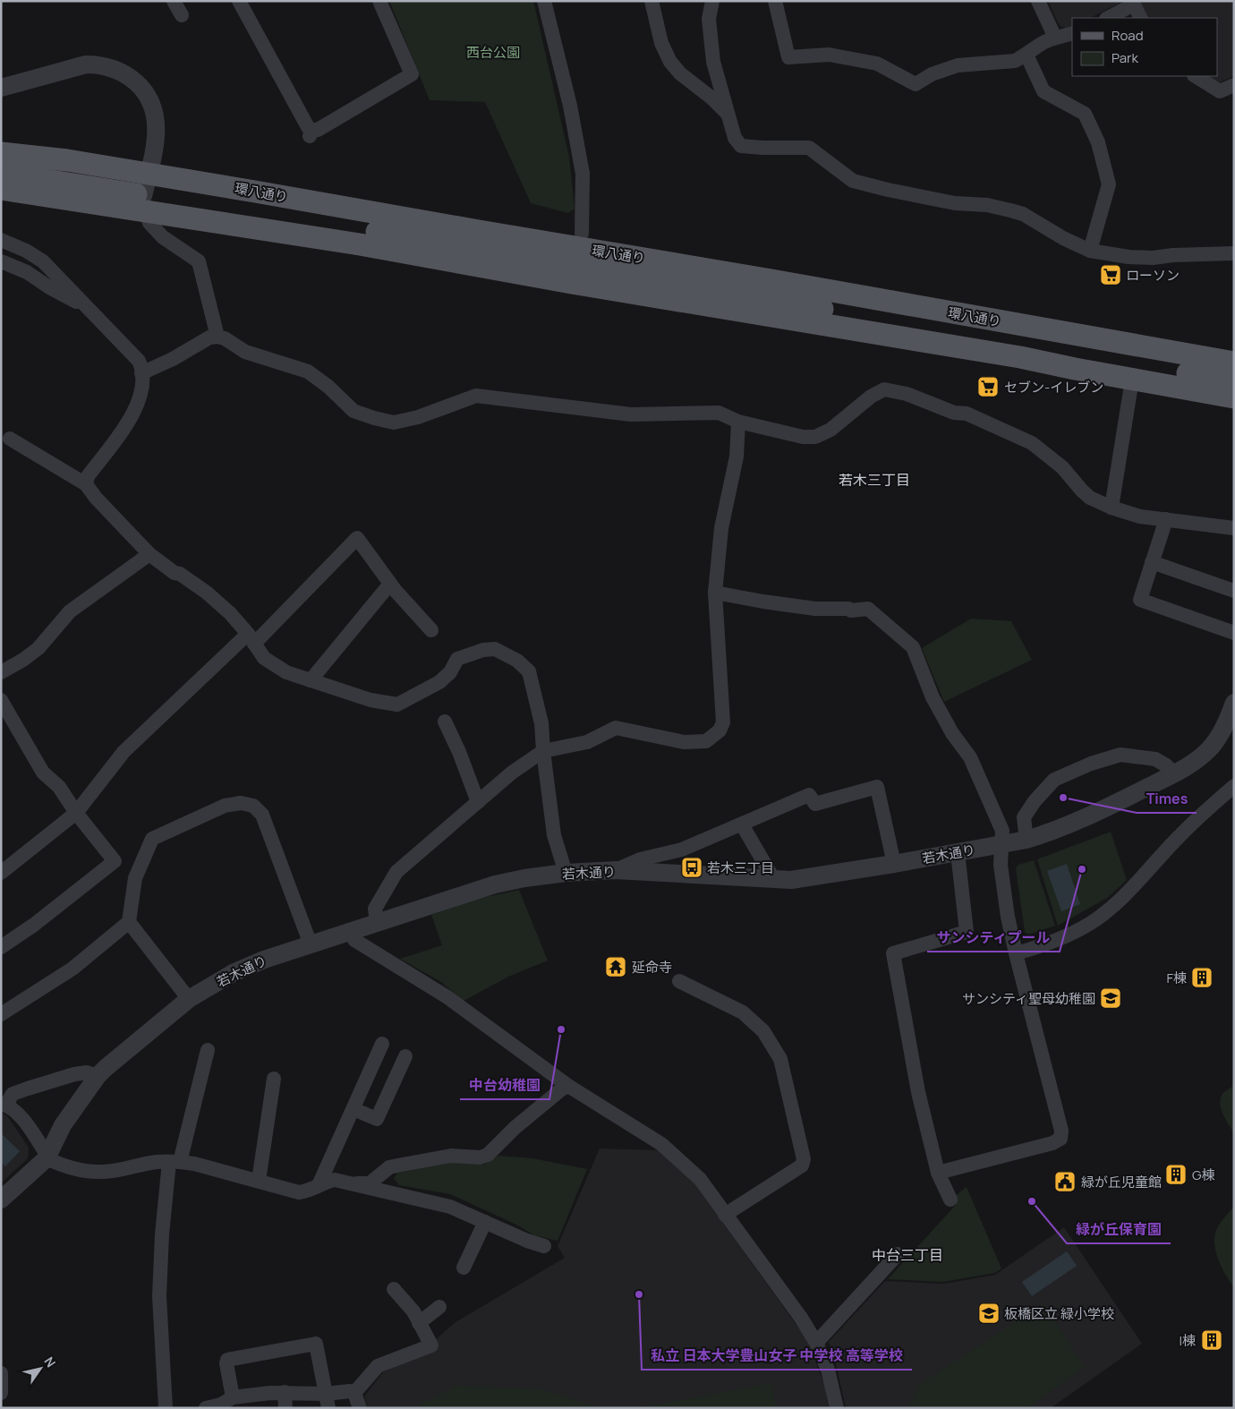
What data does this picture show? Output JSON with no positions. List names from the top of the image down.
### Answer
{
  "streets": {
    "main road": ["環八通り"],
    "street": ["若木通り"]
  },
  "districts": ["若木三丁目", "中台三丁目"],
  "parks": ["西台公園"],
  "places": {
    "supermarket": ["ローソン", "セブン-イレブン"],
    "other": [
      "Times",
      "サンシティプール",
      "中台幼稚園",
      "緑が丘保育園",
      "私立 日本大学豊山女子 中学校 高等学校"
    ],
    "bus stop": ["若木三丁目"],
    "temple": ["延命寺"],
    "building": ["F棟", "G棟", "I棟"],
    "school or university": ["サンシティ聖母幼稚園", "板橋区立 緑小学校"],
    "public building": ["緑が丘児童館"]
  },
  "legend": ["Road", "Park"],
  "north": "top right"
}
